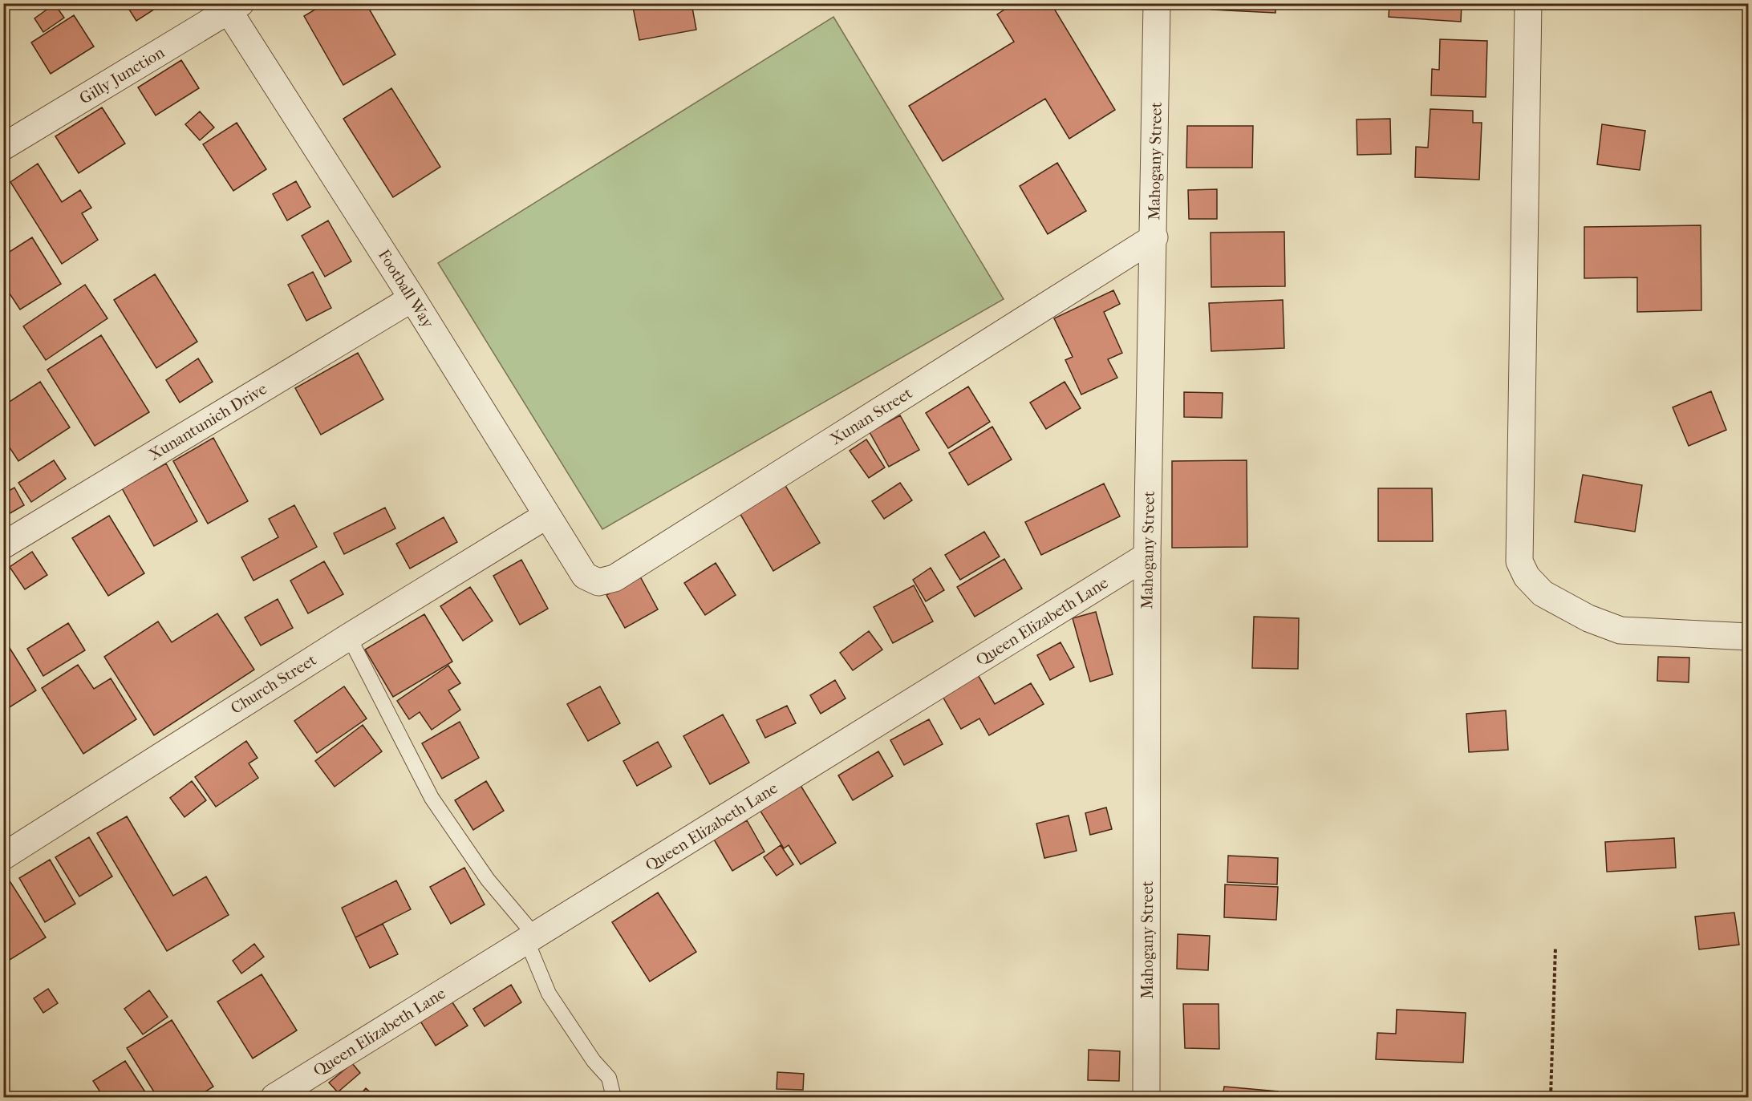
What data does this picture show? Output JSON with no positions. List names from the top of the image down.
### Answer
{
  "streets": {
    "street": [
      "Gilly Junction",
      "Mahogany Street",
      "Football Way",
      "Xunan Street",
      "Xunantunich Drive",
      "Queen Elizabeth Lane",
      "Church Street"
    ]
  },
  "crossings": [
    ["Gilly Junction", "Football Way"],
    ["Mahogany Street", "Xunan Street"],
    ["Mahogany Street", "Queen Elizabeth Lane"],
    ["Football Way", "Xunan Street"],
    ["Football Way", "Xunantunich Drive"],
    ["Football Way", "Church Street"]
  ]
}
